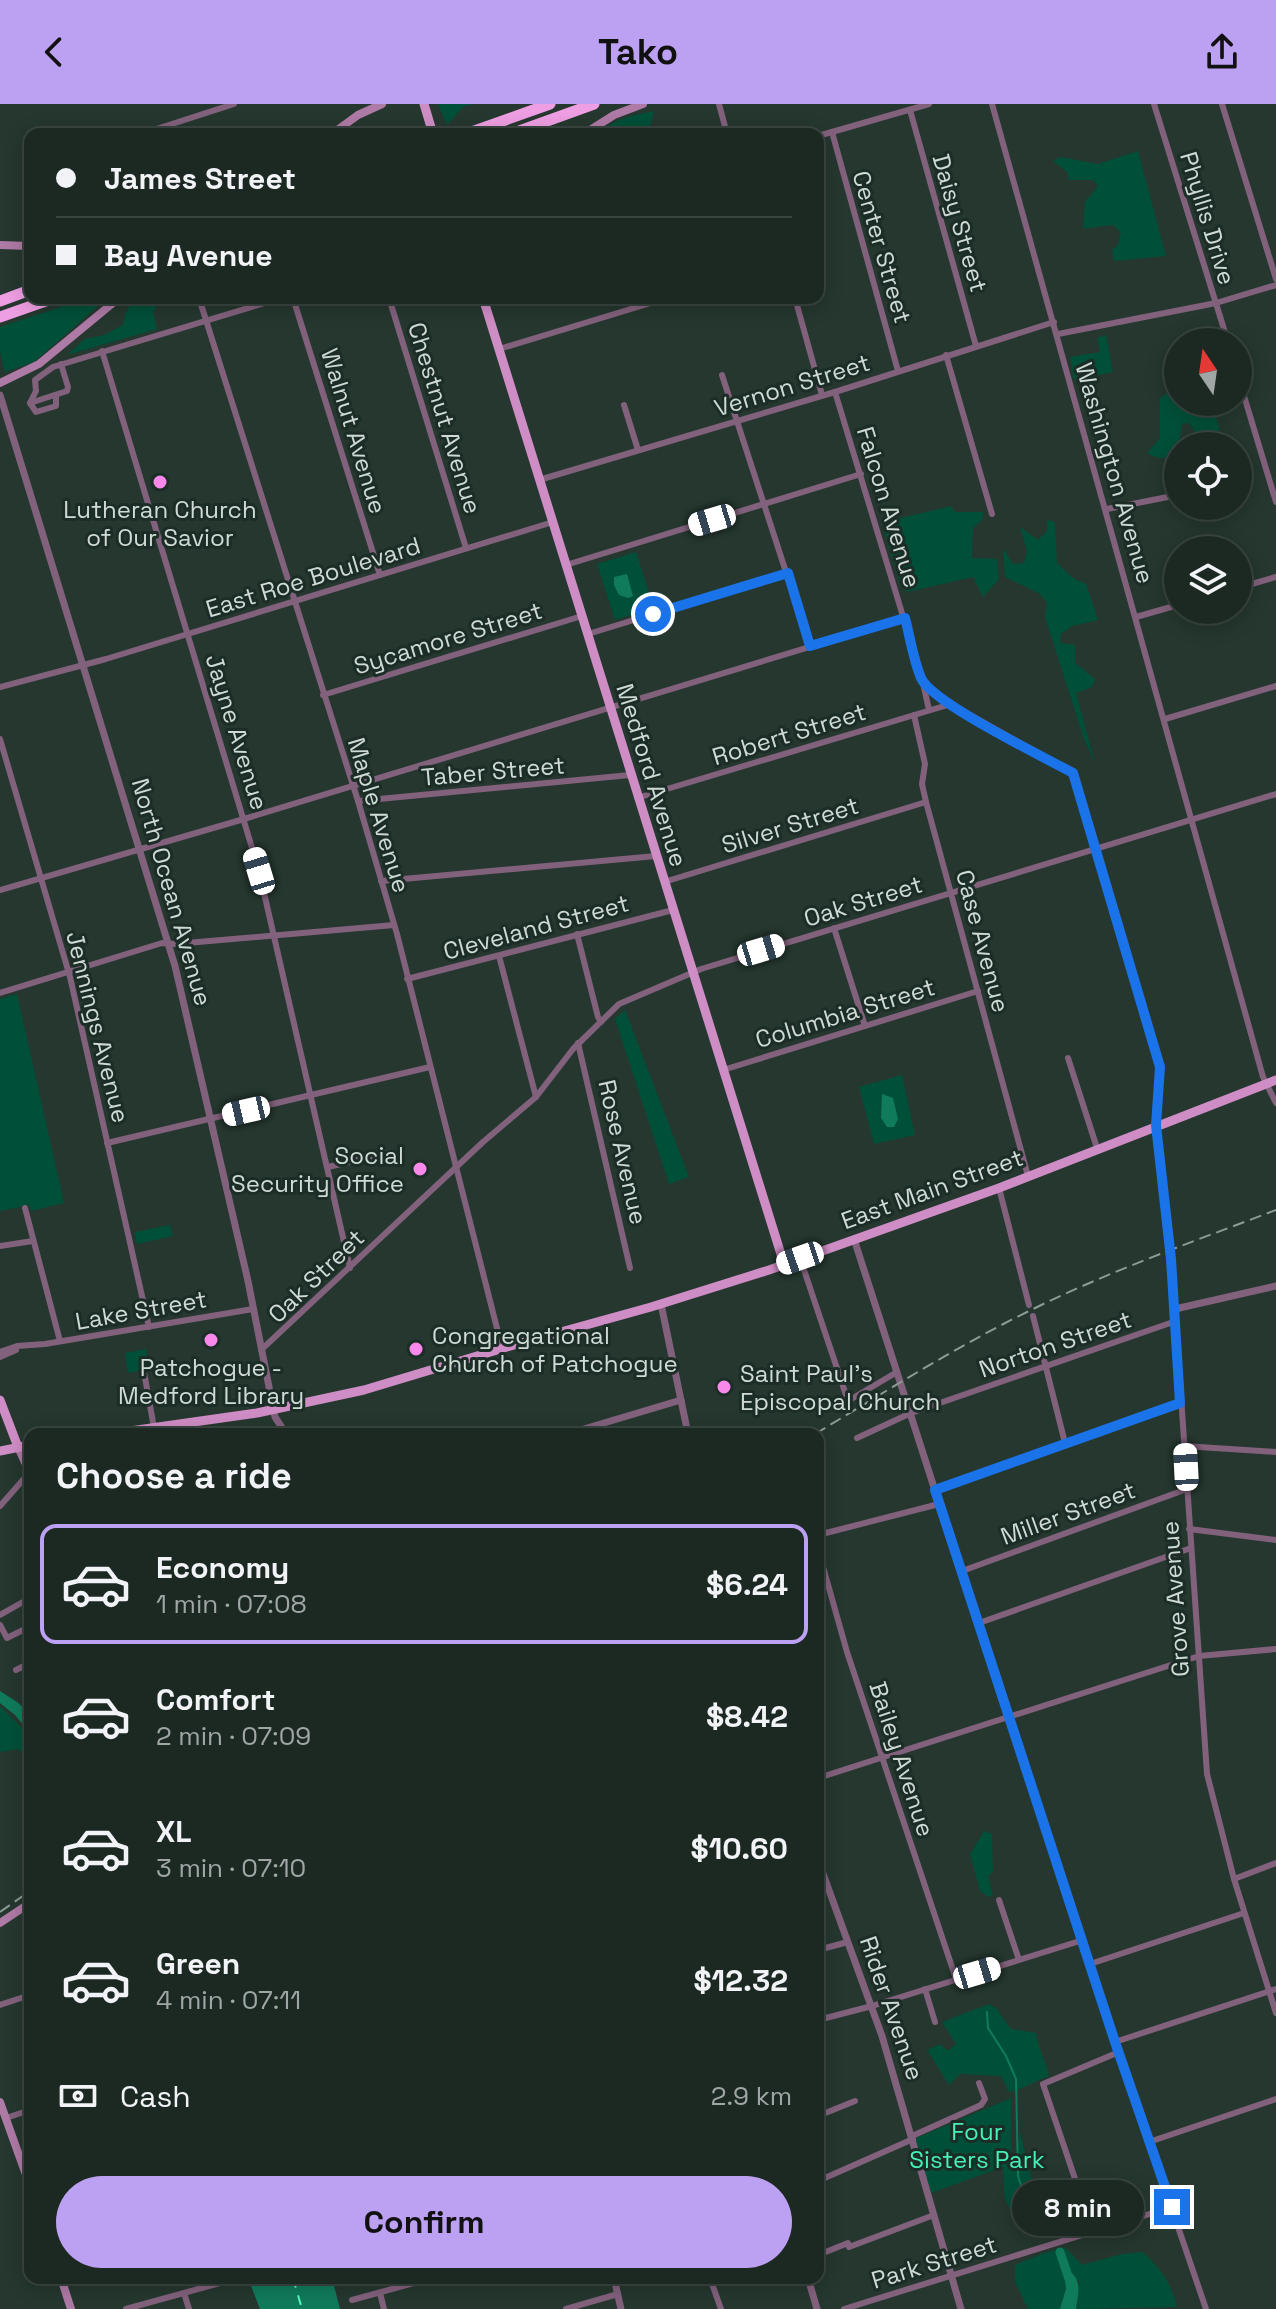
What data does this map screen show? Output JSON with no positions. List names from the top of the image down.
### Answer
{
  "streets": {
    "main road": ["Medford Avenue", "East Main Street"],
    "street": [
      "Phyllis Drive",
      "Daisy Street",
      "Center Street",
      "Vernon Street",
      "Chestnut Avenue",
      "Walnut Avenue",
      "Washington Avenue",
      "Falcon Avenue",
      "East Roe Boulevard",
      "Sycamore Street",
      "Jayne Avenue",
      "Robert Street",
      "Taber Street",
      "Maple Avenue",
      "Silver Street",
      "North Ocean Avenue",
      "Oak Street",
      "Cleveland Street",
      "Case Avenue",
      "Columbia Street",
      "Jennings Avenue",
      "Rose Avenue",
      "Lake Street",
      "Norton Street",
      "Miller Street",
      "Grove Avenue",
      "Bailey Avenue",
      "Rider Avenue",
      "Park Street"
    ]
  },
  "crossings": [
    ["Daisy Street", "Vernon Street"],
    ["Center Street", "Vernon Street"],
    ["Vernon Street", "Washington Avenue"],
    ["Vernon Street", "Falcon Avenue"],
    ["Vernon Street", "Medford Avenue"],
    ["Chestnut Avenue", "East Roe Boulevard"],
    ["Walnut Avenue", "East Roe Boulevard"],
    ["Washington Avenue", "Oak Street"],
    ["Washington Avenue", "East Main Street"],
    ["Falcon Avenue", "Robert Street"],
    ["East Roe Boulevard", "Jayne Avenue"],
    ["East Roe Boulevard", "Medford Avenue"],
    ["East Roe Boulevard", "Maple Avenue"],
    ["East Roe Boulevard", "North Ocean Avenue"],
    ["Sycamore Street", "Medford Avenue"],
    ["Sycamore Street", "Maple Avenue"],
    ["Jayne Avenue", "Oak Street"],
    ["Robert Street", "Medford Avenue"],
    ["Robert Street", "Case Avenue"],
    ["Taber Street", "Medford Avenue"],
    ["Taber Street", "Maple Avenue"],
    ["Medford Avenue", "Silver Street"],
    ["Medford Avenue", "Oak Street"],
    ["Medford Avenue", "Cleveland Street"],
    ["Medford Avenue", "Columbia Street"],
    ["Medford Avenue", "East Main Street"],
    ["Maple Avenue", "Oak Street"],
    ["Maple Avenue", "Cleveland Street"],
    ["Maple Avenue", "East Main Street"],
    ["Silver Street", "Case Avenue"],
    ["North Ocean Avenue", "Oak Street"],
    ["North Ocean Avenue", "East Main Street"],
    ["North Ocean Avenue", "Lake Street"],
    ["Oak Street", "Case Avenue"],
    ["Oak Street", "Rose Avenue"],
    ["Case Avenue", "Columbia Street"],
    ["Case Avenue", "East Main Street"],
    ["Jennings Avenue", "Lake Street"],
    ["East Main Street", "Grove Avenue"],
    ["Norton Street", "Grove Avenue"],
    ["Miller Street", "Grove Avenue"],
    ["Rider Avenue", "Park Street"]
  ],
  "parks": ["Four Sisters Park"],
  "places": [
    "Lutheran Church of Our Savior",
    "Social Security Office",
    "Patchogue - Medford Library",
    "Congregational Church of Patchogue",
    "Saint Paul's Episcopal Church"
  ],
  "north": "top",
  "page": {
    "header": "Tako",
    "banner": ["James Street", "Bay Avenue"],
    "heading": "Choose a ride",
    "list": [
      {
        "name": "Economy",
        "note": "1 min · 07:08",
        "value": "$6.24"
      },
      {
        "name": "Comfort",
        "note": "2 min · 07:09",
        "value": "$8.42"
      },
      {
        "name": "XL",
        "note": "3 min · 07:10",
        "value": "$10.60"
      },
      {
        "name": "Green",
        "note": "4 min · 07:11",
        "value": "$12.32"
      }
    ],
    "pay": ["Cash", "2.9 km"],
    "buttons": "Confirm",
    "bubble": "8 min"
  }
}
